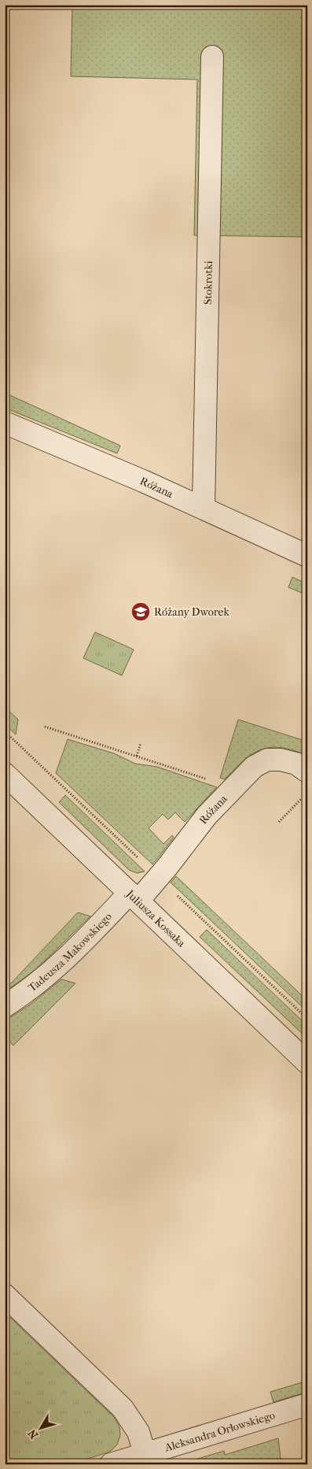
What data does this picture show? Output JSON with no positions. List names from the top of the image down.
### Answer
{
  "streets": {
    "street": [
      "Stokrotki",
      "Różana",
      "Juliusza Kossaka",
      "Tadeusza Makowskiego",
      "Aleksandra Orłowskiego"
    ]
  },
  "crossings": [
    ["Stokrotki", "Różana"],
    ["Różana", "Juliusza Kossaka"],
    ["Różana", "Tadeusza Makowskiego"],
    ["Juliusza Kossaka", "Tadeusza Makowskiego"]
  ],
  "places": {
    "school or university": ["Różany Dworek"]
  },
  "north": "bottom left"
}
